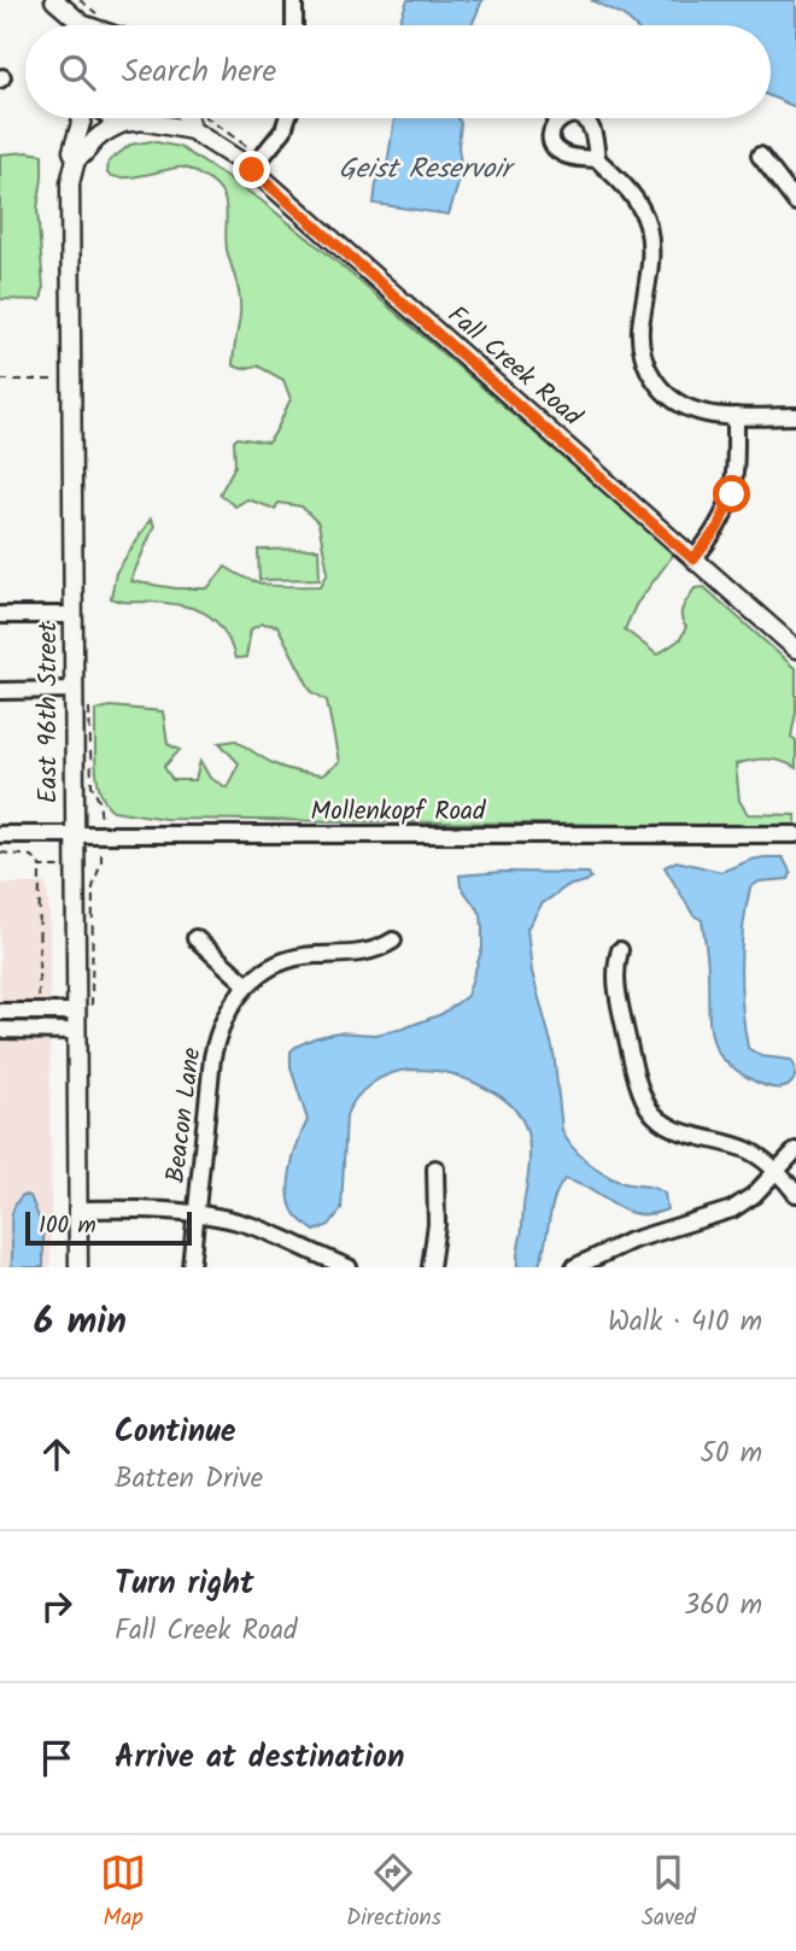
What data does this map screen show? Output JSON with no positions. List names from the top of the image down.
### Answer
{
  "streets": {
    "main road": ["Fall Creek Road", "East 96th Street"],
    "street": ["Mollenkopf Road", "Beacon Lane"]
  },
  "crossings": [
    ["East 96th Street", "Mollenkopf Road"]
  ],
  "water": ["Geist Reservoir"],
  "scale_bar": "100 m",
  "page": {
    "search": "Search here",
    "scale": "100 m",
    "heading": ["6 min", "Walk · 410 m"],
    "list": [
      ["Continue", "Batten Drive", "50 m"],
      ["Turn right", "Fall Creek Road", "360 m"],
      "Arrive at destination"
    ],
    "nav": ["Map", "Directions", "Saved"]
  }
}
